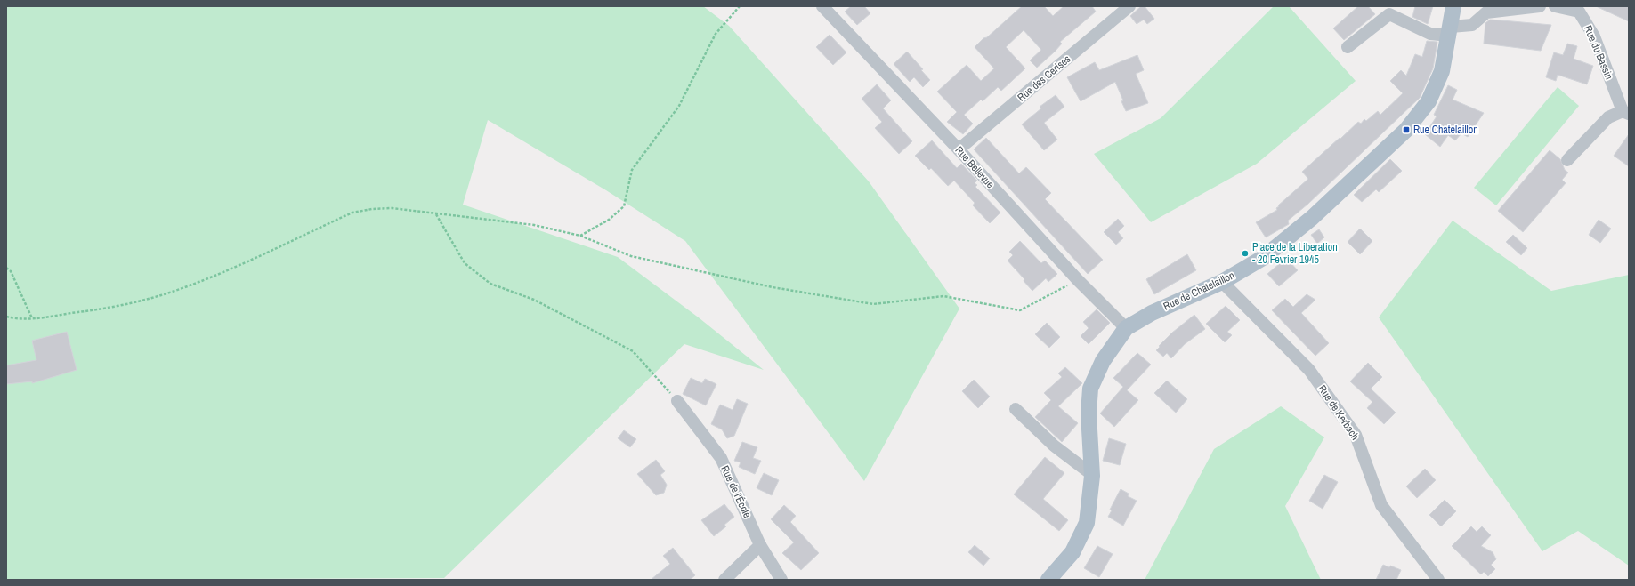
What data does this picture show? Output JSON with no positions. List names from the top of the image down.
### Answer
{
  "streets": {
    "main road": ["Rue de Chatelaillon"],
    "street": [
      "Rue du Bassin",
      "Rue des Cerises",
      "Rue Bellevue",
      "Rue de Kerbach",
      "Rue de l'École"
    ]
  },
  "crossings": [
    ["Rue des Cerises", "Rue Bellevue"],
    ["Rue Bellevue", "Rue de Chatelaillon"],
    ["Rue de Chatelaillon", "Rue de Kerbach"]
  ],
  "places": {
    "transit": ["Rue Chatelaillon"],
    "other": ["Place de la Liberation - 20 Fevrier 1945"]
  }
}
